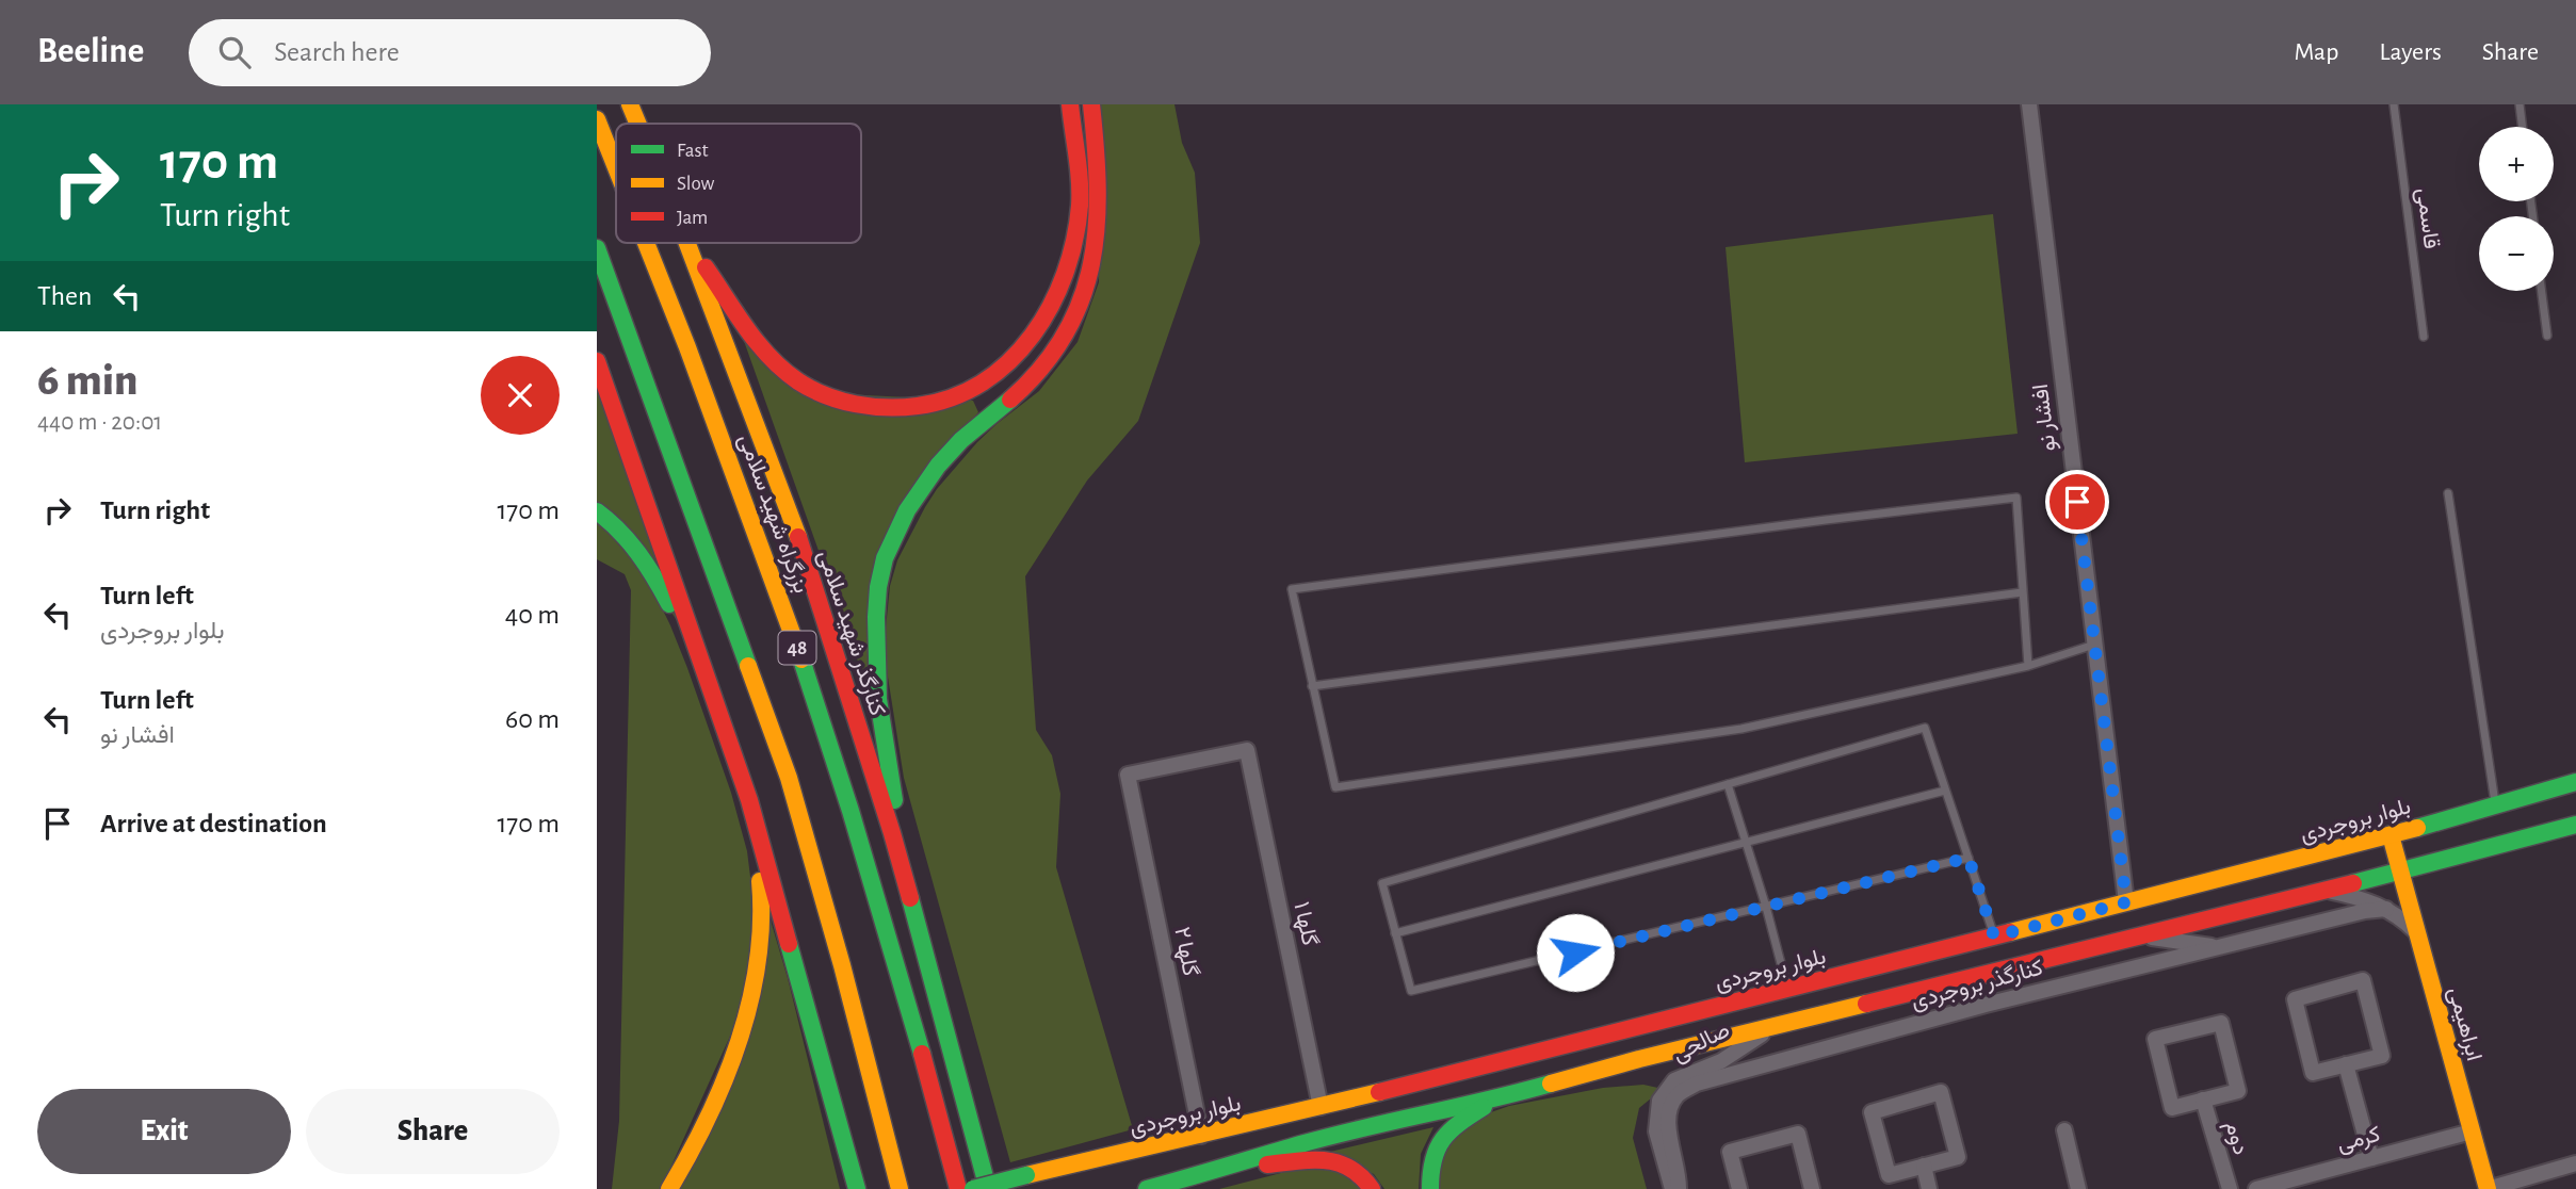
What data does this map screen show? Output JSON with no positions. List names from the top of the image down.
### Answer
{
  "streets": {
    "main road": [
      "بزرگراه شهید سلامی",
      "کنارگذر شهید سلامی",
      "48",
      "بلوار بروجردی",
      "ابراهیمی"
    ],
    "street": [
      "افشار نو",
      "گلها ۱",
      "گلها ۲",
      "کنارگذر بروجردی",
      "صالحی",
      "دوم",
      "کرمی"
    ],
    "lane": ["قاسمی"]
  },
  "crossings": [
    ["افشار نو", "بلوار بروجردی"],
    ["بلوار بروجردی", "گلها ۱"],
    ["بلوار بروجردی", "گلها ۲"],
    ["بلوار بروجردی", "ابراهیمی"],
    ["گلها ۱", "گلها ۲"],
    ["ابراهیمی", "کرمی"]
  ],
  "legend": ["Fast", "Slow", "Jam"],
  "page": {
    "header": "Beeline",
    "search": "Search here",
    "nav": ["Map", "Layers", "Share"],
    "turn": ["170 m", "Turn right"],
    "map_buttons": ["+", "−"],
    "then": "Then",
    "heading": ["6 min", "440 m · 20:01"],
    "list": [
      {
        "name": "Turn right",
        "value": "170 m"
      },
      {
        "name": "Turn left",
        "note": "بلوار بروجردی",
        "value": "40 m"
      },
      {
        "name": "Turn left",
        "note": "افشار نو",
        "value": "60 m"
      },
      {
        "name": "Arrive at destination",
        "value": "170 m"
      }
    ],
    "buttons": ["Exit", "Share"]
  }
}
